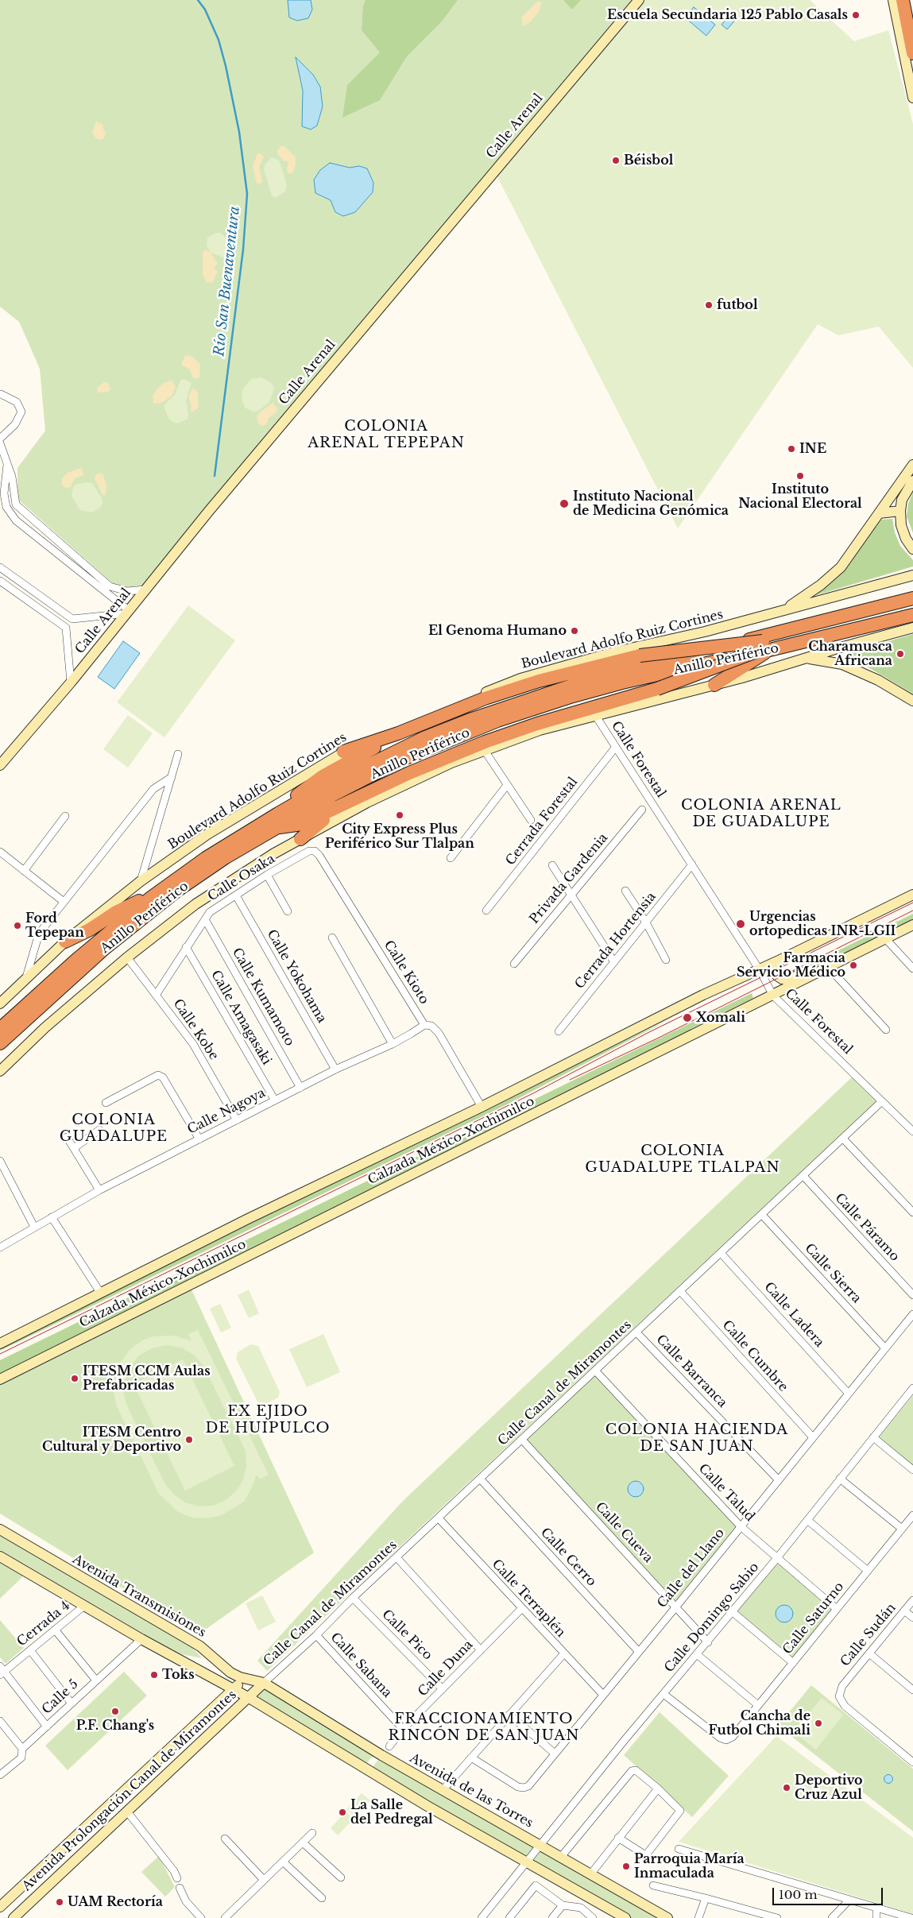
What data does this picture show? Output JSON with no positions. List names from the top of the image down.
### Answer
{
  "streets": {
    "highway": ["Anillo Periférico"],
    "main road": [
      "Calle Arenal",
      "Boulevard Adolfo Ruiz Cortines",
      "Calzada México-Xochimilco",
      "Avenida Transmisiones",
      "Avenida Prolongación Canal de Miramontes",
      "Avenida de las Torres"
    ],
    "street": [
      "Calle Forestal",
      "Cerrada Forestal",
      "Calle Osaka",
      "Privada Gardenia",
      "Cerrada Hortensia",
      "Calle Kioto",
      "Calle Yokohama",
      "Calle Kumamoto",
      "Calle Amagasaki",
      "Calle Kobe",
      "Calle Nagoya",
      "Calle Páramo",
      "Calle Sierra",
      "Calle Ladera",
      "Calle Cumbre",
      "Calle Barranca",
      "Calle Canal de Miramontes",
      "Calle Talud",
      "Calle Cueva",
      "Calle Cerro",
      "Calle del Llano",
      "Calle Terraplén",
      "Calle Domingo Sabio",
      "Calle Saturno",
      "Cerrada 4",
      "Calle Pico",
      "Calle Sudán",
      "Calle Sabana",
      "Calle Duna",
      "Calle 5"
    ]
  },
  "crossings": [
    ["Calle Forestal", "Cerrada Forestal"],
    ["Calle Forestal", "Cerrada Hortensia"],
    ["Calle Forestal", "Calzada México-Xochimilco"],
    ["Calle Forestal", "Calle Canal de Miramontes"],
    ["Calle Osaka", "Calle Kioto"],
    ["Calle Osaka", "Calle Yokohama"],
    ["Calle Osaka", "Calle Kumamoto"],
    ["Calle Osaka", "Calle Amagasaki"],
    ["Calle Osaka", "Calle Kobe"],
    ["Calle Kioto", "Calle Nagoya"],
    ["Calle Kioto", "Calzada México-Xochimilco"],
    ["Calle Yokohama", "Calle Nagoya"],
    ["Calle Kumamoto", "Calle Nagoya"],
    ["Calle Amagasaki", "Calle Nagoya"],
    ["Calle Kobe", "Calle Nagoya"],
    ["Calle Páramo", "Calle Canal de Miramontes"],
    ["Calle Sierra", "Calle Canal de Miramontes"],
    ["Calle Sierra", "Calle del Llano"],
    ["Calle Ladera", "Calle Canal de Miramontes"],
    ["Calle Ladera", "Calle del Llano"],
    ["Calle Cumbre", "Calle Canal de Miramontes"],
    ["Calle Cumbre", "Calle del Llano"],
    ["Calle Barranca", "Calle Canal de Miramontes"],
    ["Calle Barranca", "Calle del Llano"],
    ["Calle Canal de Miramontes", "Calle Talud"],
    ["Calle Canal de Miramontes", "Calle Cueva"],
    ["Calle Canal de Miramontes", "Calle Cerro"],
    ["Calle Canal de Miramontes", "Avenida Transmisiones"],
    ["Calle Canal de Miramontes", "Calle Terraplén"],
    ["Calle Canal de Miramontes", "Calle Pico"],
    ["Calle Canal de Miramontes", "Calle Sabana"],
    ["Calle Canal de Miramontes", "Avenida Prolongación Canal de Miramontes"],
    ["Calle Canal de Miramontes", "Avenida de las Torres"],
    ["Calle Talud", "Calle del Llano"],
    ["Calle Talud", "Calle Domingo Sabio"],
    ["Calle Talud", "Calle Saturno"],
    ["Calle Cueva", "Calle del Llano"],
    ["Calle Cueva", "Calle Domingo Sabio"],
    ["Calle Cerro", "Calle del Llano"],
    ["Calle del Llano", "Calle Terraplén"],
    ["Avenida Transmisiones", "Avenida Prolongación Canal de Miramontes"],
    ["Avenida Transmisiones", "Avenida de las Torres"],
    ["Calle Terraplén", "Calle Duna"],
    ["Calle Domingo Sabio", "Calle Saturno"],
    ["Calle Domingo Sabio", "Avenida de las Torres"],
    ["Calle Pico", "Calle Duna"],
    ["Calle Sabana", "Calle Duna"],
    ["Avenida Prolongación Canal de Miramontes", "Avenida de las Torres"]
  ],
  "districts": [
    "COLONIA ARENAL TEPEPAN",
    "COLONIA ARENAL DE GUADALUPE",
    "COLONIA GUADALUPE",
    "COLONIA GUADALUPE TLALPAN",
    "EX EJIDO DE HUIPULCO",
    "COLONIA HACIENDA DE SAN JUAN",
    "FRACCIONAMIENTO RINCÓN DE SAN JUAN"
  ],
  "water": ["Río San Buenaventura"],
  "places": [
    "Escuela Secundaria 125 Pablo Casals",
    "Béisbol",
    "futbol",
    "INE",
    "Instituto Nacional Electoral",
    "Instituto Nacional de Medicina Genómica",
    "El Genoma Humano",
    "Charamusca Africana",
    "City Express Plus Periférico Sur Tlalpan",
    "Urgencias ortopedicas INR-LGII",
    "Ford Tepepan",
    "Farmacia Servicio Médico",
    "Xomali",
    "ITESM CCM Aulas Prefabricadas",
    "ITESM Centro Cultural y Deportivo",
    "Toks",
    "P.F. Chang's",
    "Cancha de Futbol Chimali",
    "Deportivo Cruz Azul",
    "La Salle del Pedregal",
    "Parroquia María Inmaculada",
    "UAM Rectoría"
  ],
  "scale_bar": "100 m"
}
